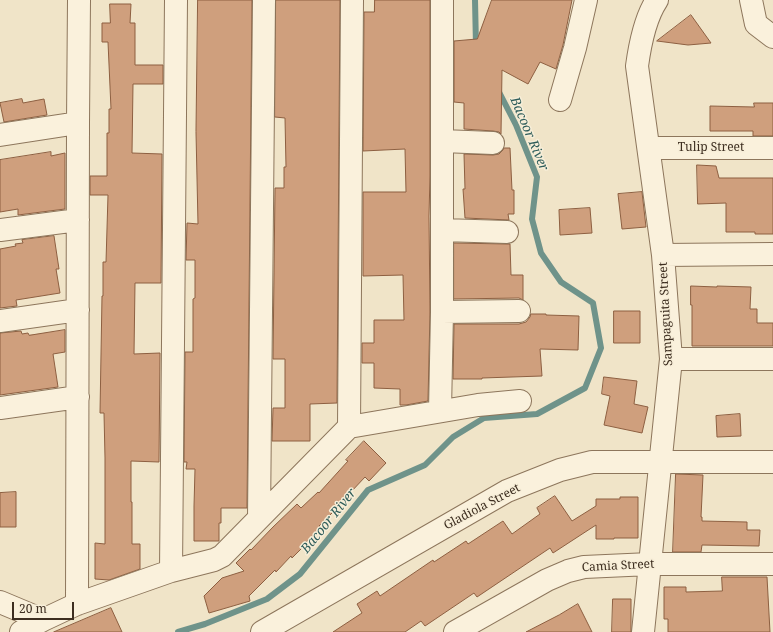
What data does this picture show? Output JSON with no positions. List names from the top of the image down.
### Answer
{
  "streets": {
    "street": [
      "Tulip Street",
      "Sampaguita Street",
      "Gladiola Street",
      "Camia Street"
    ]
  },
  "crossings": [
    ["Tulip Street", "Sampaguita Street"],
    ["Sampaguita Street", "Gladiola Street"],
    ["Sampaguita Street", "Camia Street"]
  ],
  "water": ["Bacoor River"],
  "scale_bar": "20 m"
}
